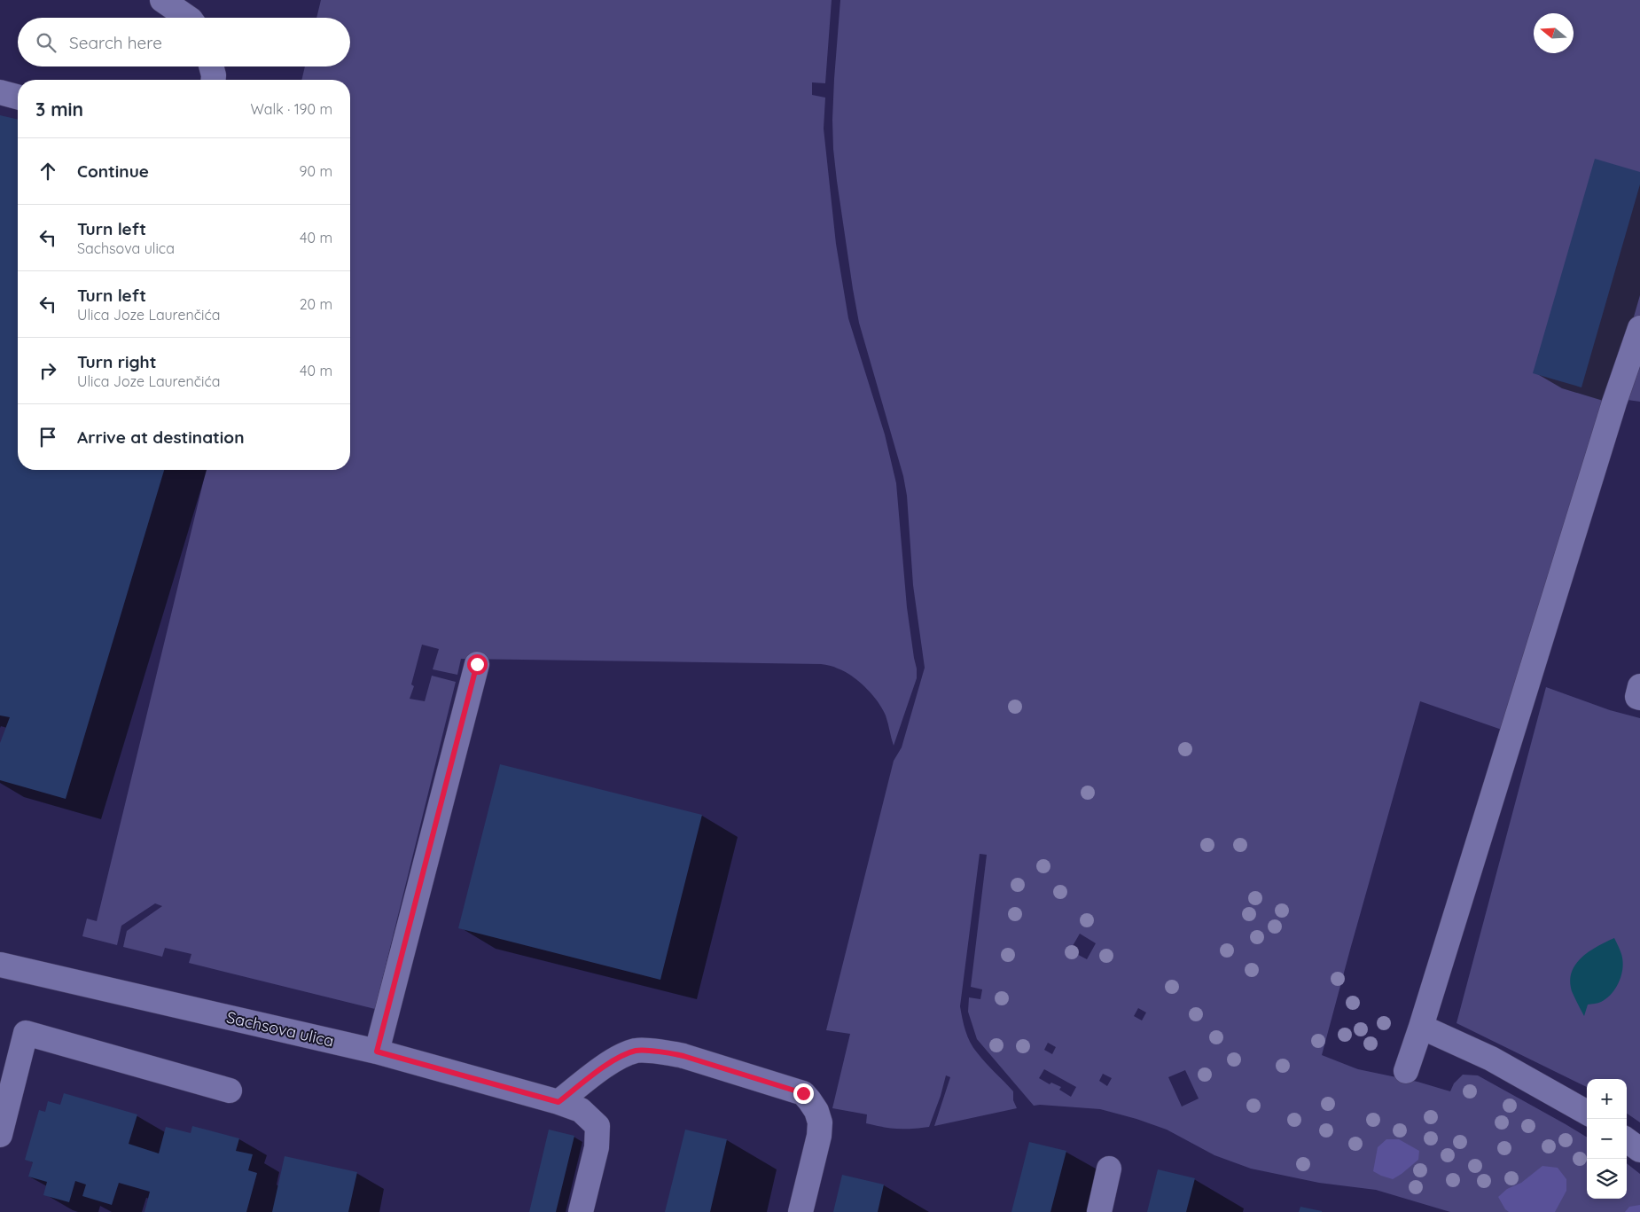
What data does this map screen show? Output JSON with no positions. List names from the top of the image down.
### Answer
{
  "streets": {
    "street": ["Sachsova ulica"]
  },
  "north": "left",
  "page": {
    "search": "Search here",
    "heading": ["3 min", "Walk · 190 m"],
    "list": [
      ["Continue", "90 m"],
      ["Turn left", "Sachsova ulica", "40 m"],
      ["Turn left", "Ulica Joze Laurenčića", "20 m"],
      ["Turn right", "Ulica Joze Laurenčića", "40 m"],
      "Arrive at destination"
    ],
    "map_buttons": ["+", "−"]
  }
}
